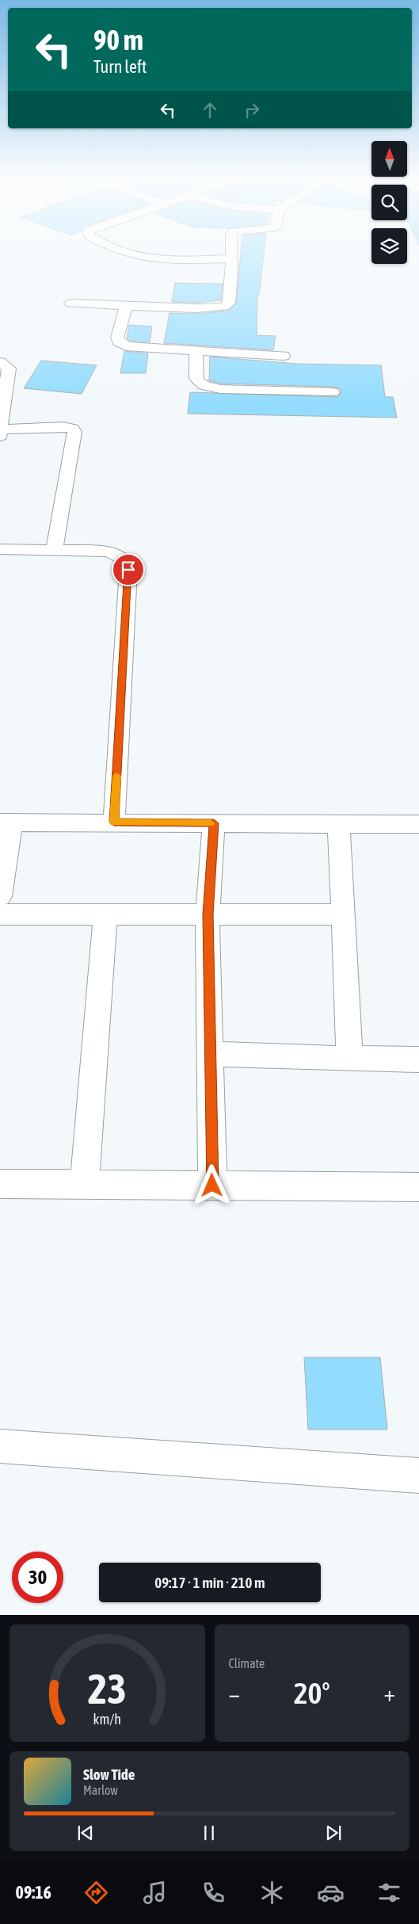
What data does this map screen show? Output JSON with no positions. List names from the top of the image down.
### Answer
{
  "north": "top",
  "page": {
    "turn": ["90 m", "Turn left"],
    "limit": "30",
    "trip": "09:17 · 1 min · 210 m",
    "tile": "Climate",
    "heat": ["−", "20°", "+"],
    "song": ["Slow Tide", "Marlow"],
    "tabs": "09:16",
    "gauge": ["23", "km/h"]
  }
}
